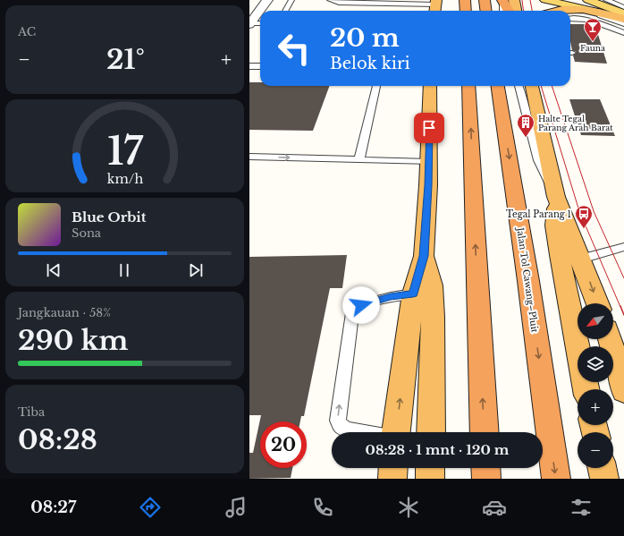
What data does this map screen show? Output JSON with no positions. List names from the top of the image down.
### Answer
{
  "streets": {
    "highway": ["Jalan Tol Cawang–Pluit"]
  },
  "places": {
    "bar": ["Fauna"],
    "building": ["Halte Tegal Parang Arah Barat"],
    "bus stop": ["Tegal Parang 1"]
  },
  "north": "bottom left",
  "page": {
    "tile": [
      "AC",
      ["Jangkauan · 58%", "290 km"],
      ["Tiba", "08:28"]
    ],
    "turn": ["20 m", "Belok kiri"],
    "heat": ["−", "21°", "+"],
    "song": ["Blue Orbit", "Sona"],
    "map_buttons": ["+", "−"],
    "limit": "20",
    "trip": "08:28 · 1 mnt · 120 m",
    "tabs": "08:27",
    "gauge": ["17", "km/h"]
  }
}
